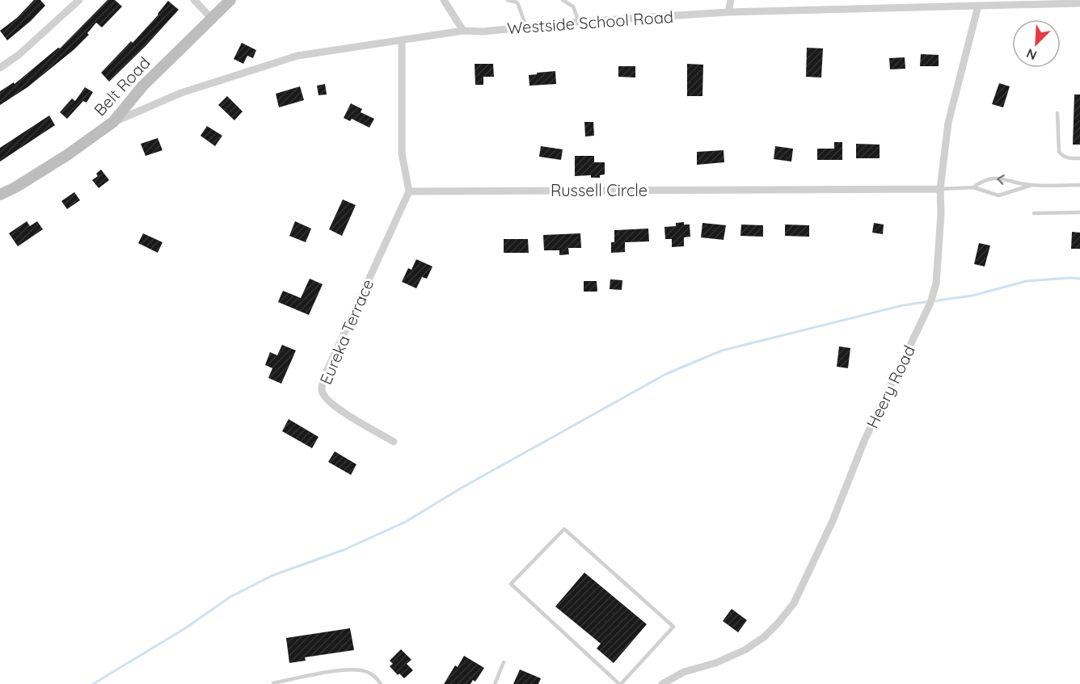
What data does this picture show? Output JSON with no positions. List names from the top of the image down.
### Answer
{
  "streets": {
    "street": [
      "Westside School Road",
      "Belt Road",
      "Russell Circle",
      "Eureka Terrace",
      "Heery Road"
    ]
  },
  "crossings": [
    ["Westside School Road", "Belt Road"],
    ["Westside School Road", "Heery Road"],
    ["Russell Circle", "Eureka Terrace"],
    ["Russell Circle", "Heery Road"]
  ],
  "north": "bottom left"
}
